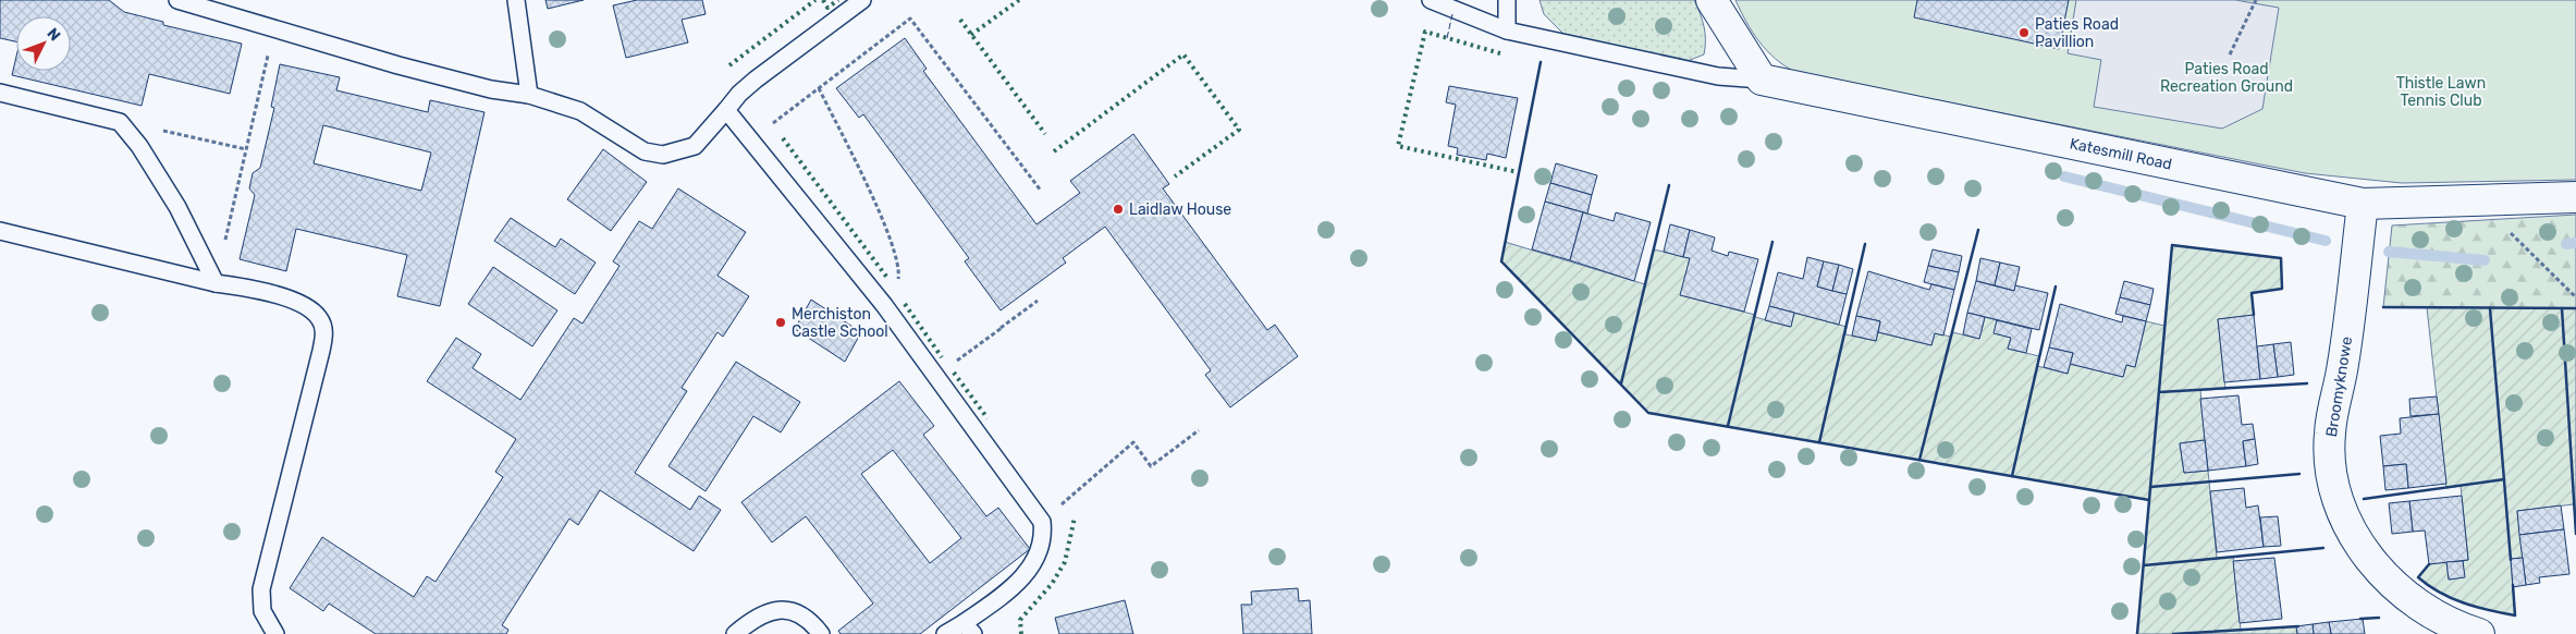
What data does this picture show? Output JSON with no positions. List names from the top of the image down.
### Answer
{
  "streets": {
    "street": ["Katesmill Road", "Broomyknowe"]
  },
  "crossings": [
    ["Katesmill Road", "Broomyknowe"]
  ],
  "parks": ["Paties Road Recreation Ground", "Thistle Lawn Tennis Club"],
  "places": ["Paties Road Pavillion", "Laidlaw House", "Merchiston Castle School"],
  "north": "top right"
}
